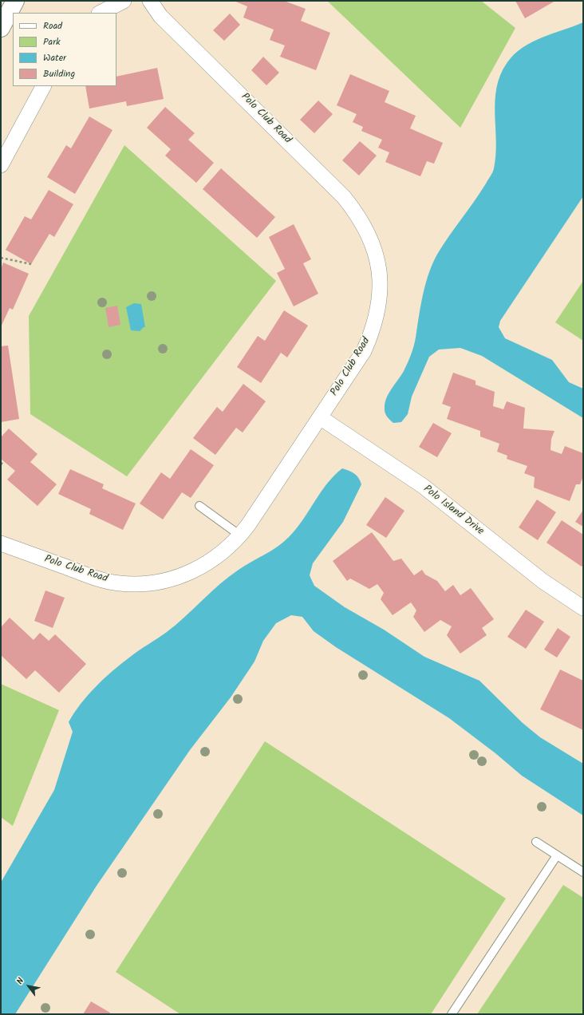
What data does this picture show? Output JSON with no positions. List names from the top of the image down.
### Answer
{
  "streets": {
    "street": ["Polo Club Road", "Polo Island Drive"]
  },
  "crossings": [
    ["Polo Club Road", "Polo Island Drive"]
  ],
  "legend": [
    "Road",
    "Park",
    "Water",
    "Building"
  ],
  "north": "top left"
}
